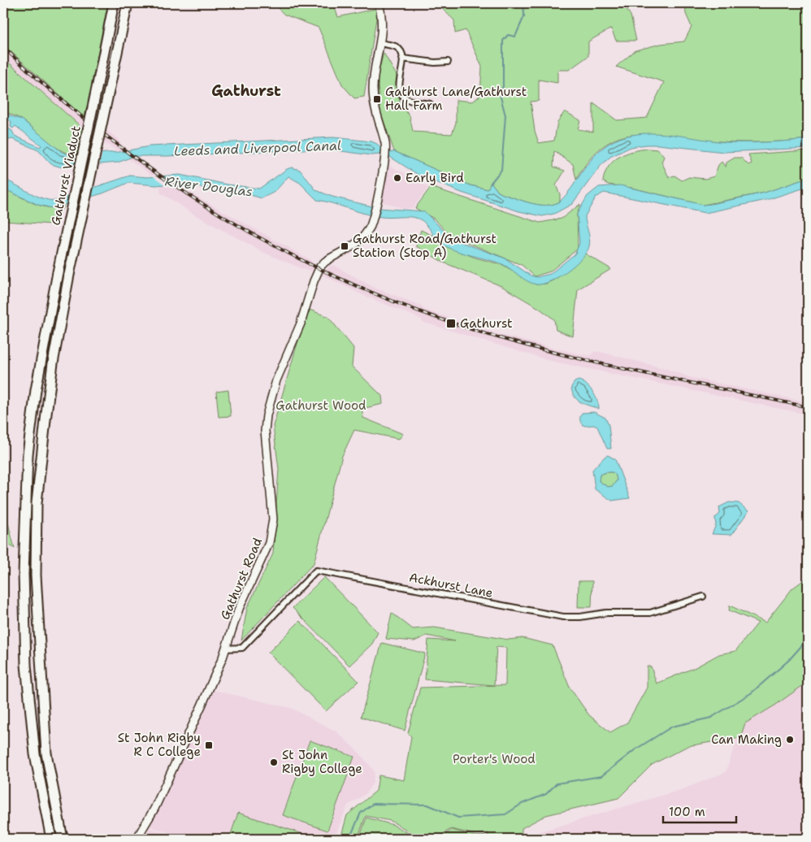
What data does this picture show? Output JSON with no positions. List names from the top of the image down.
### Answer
{
  "streets": {
    "highway": ["Gathurst Viaduct"],
    "main road": ["Gathurst Road"],
    "street": ["Ackhurst Lane"]
  },
  "crossings": [
    ["Gathurst Road", "Ackhurst Lane"]
  ],
  "districts": ["Gathurst"],
  "water": ["Leeds and Liverpool Canal", "River Douglas"],
  "parks": ["Gathurst Wood", "Porter's Wood"],
  "places": {
    "transit": [
      "Gathurst Lane/Gathurst Hall Farm",
      "Gathurst Road/Gathurst Station (Stop A)",
      "Gathurst",
      "St John Rigby R C College"
    ],
    "other": ["Early Bird", "Can Making", "St John Rigby College"]
  },
  "scale_bar": "100 m"
}
